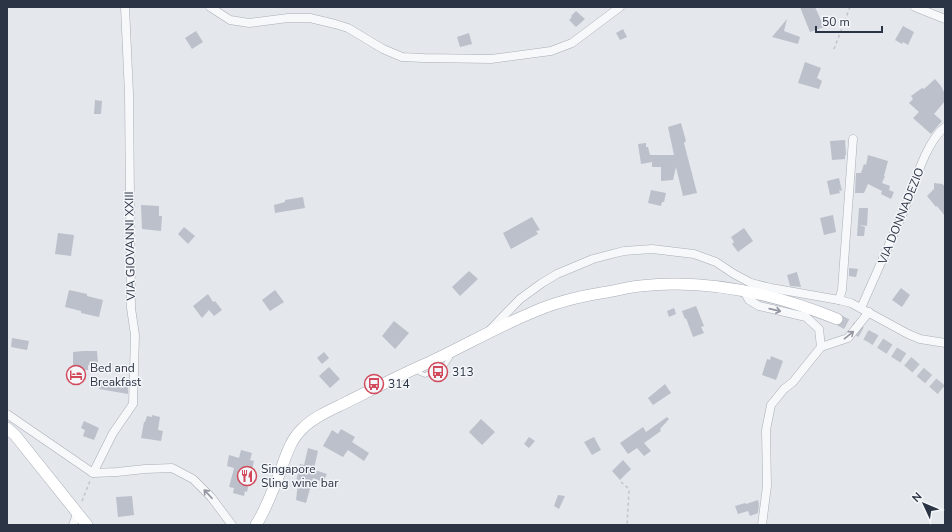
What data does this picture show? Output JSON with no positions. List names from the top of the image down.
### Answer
{
  "streets": {
    "street": ["VIA DONNADEZIO", "VIA GIOVANNI XXIII"]
  },
  "places": {
    "bus stop": ["313", "314"],
    "hotel": ["Bed and Breakfast"],
    "restaurant": ["Singapore Sling wine bar"]
  },
  "scale_bar": "50 m",
  "north": "top left"
}
